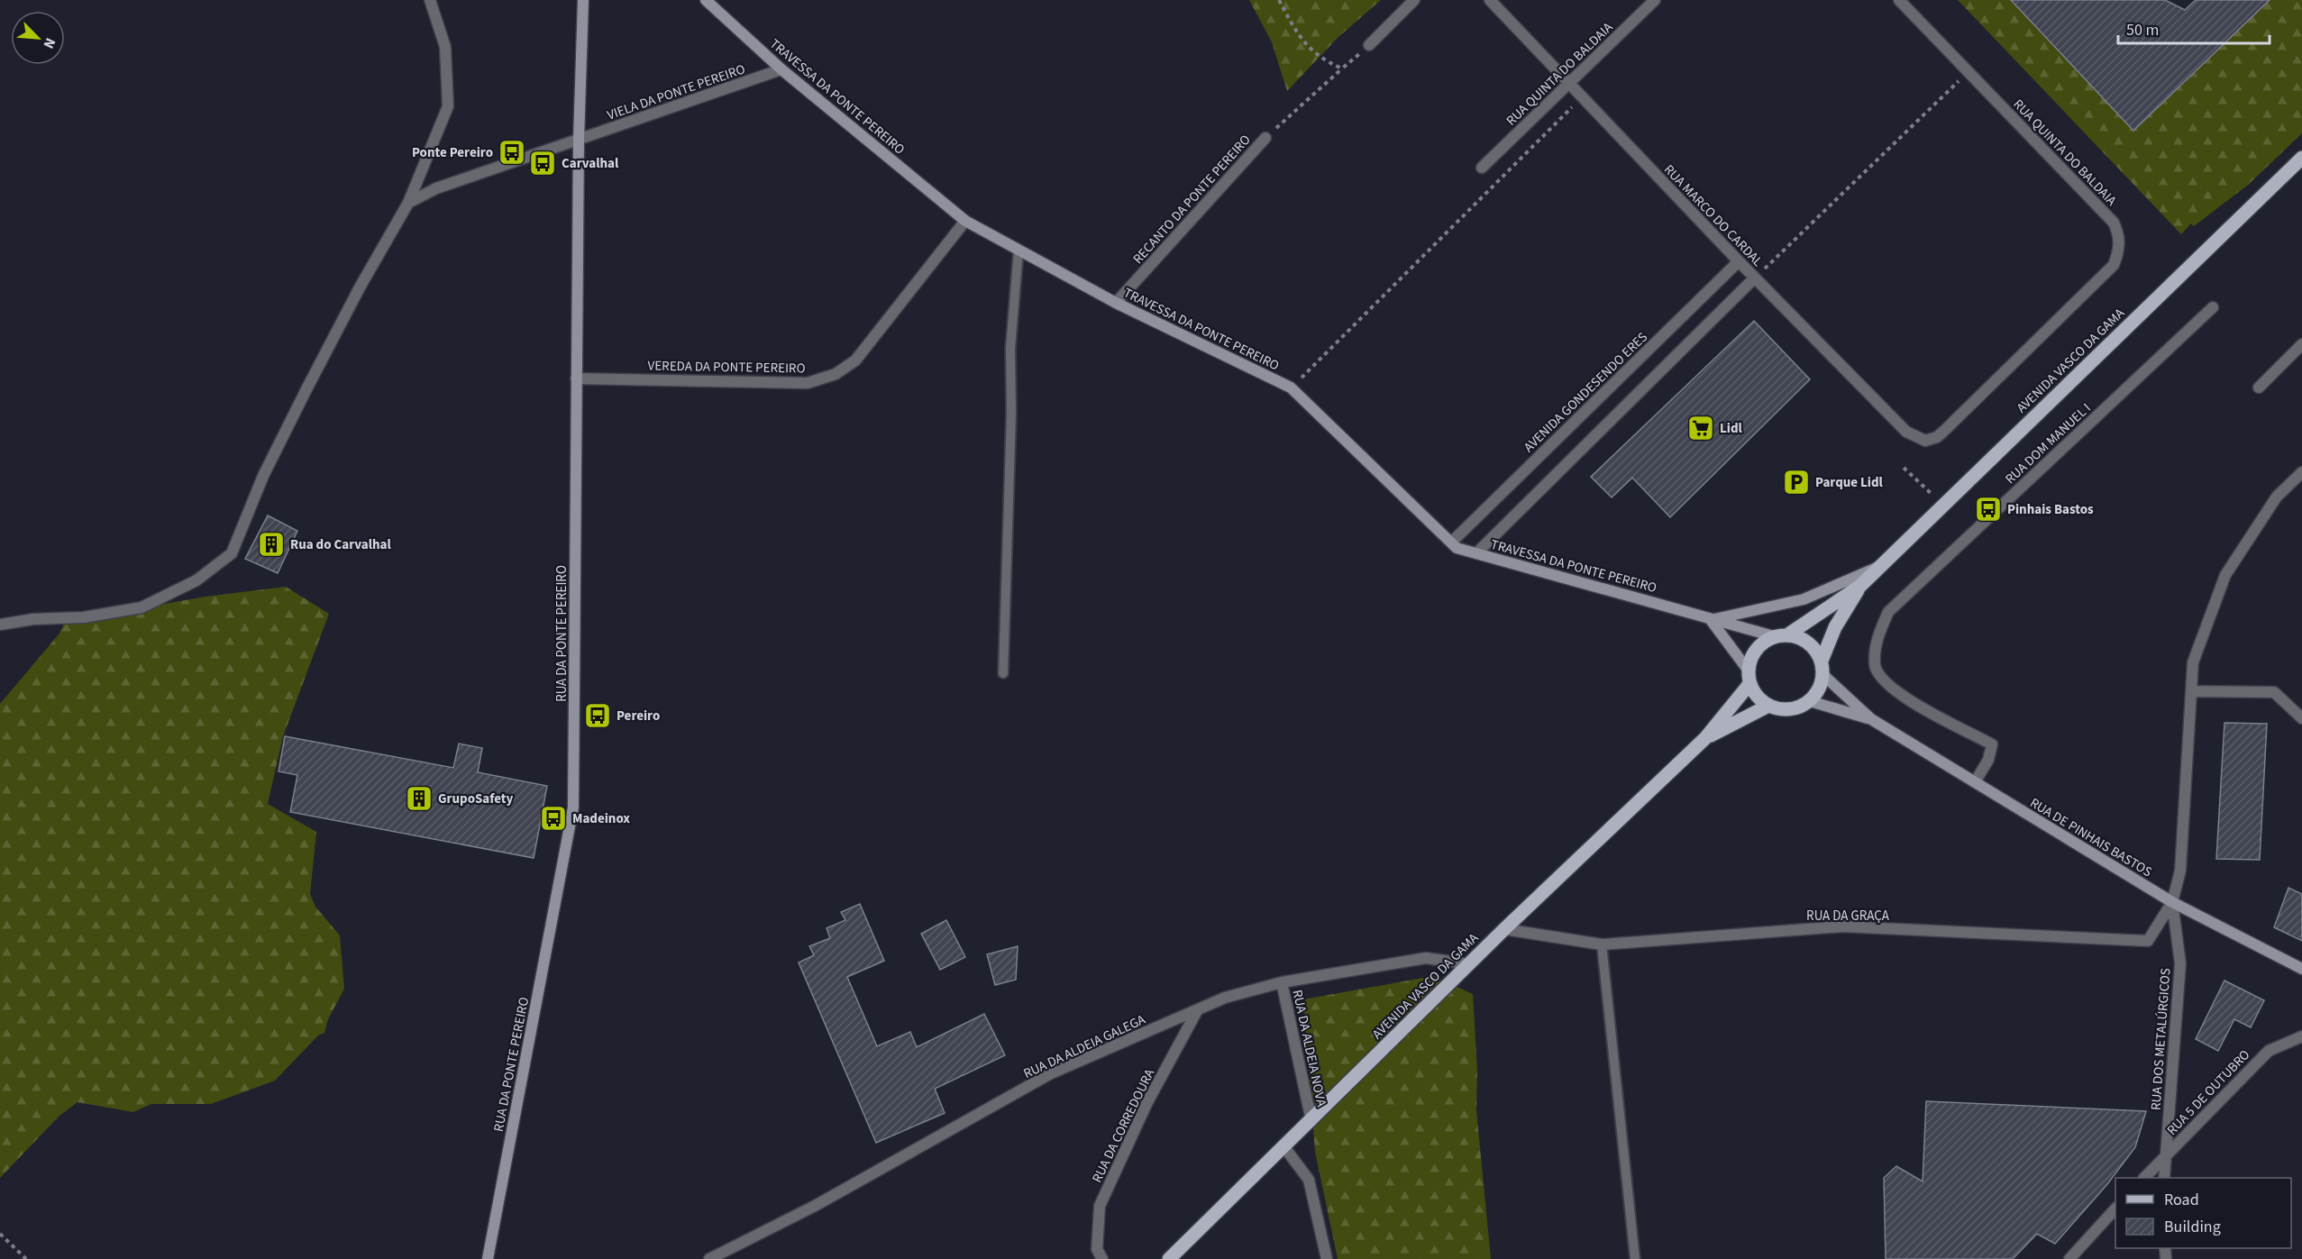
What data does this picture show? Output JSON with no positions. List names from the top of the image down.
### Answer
{
  "streets": {
    "main road": ["AVENIDA VASCO DA GAMA"],
    "street": [
      "RUA QUINTA DO BALDAIA",
      "VIELA DA PONTE PEREIRO",
      "TRAVESSA DA PONTE PEREIRO",
      "RECANTO DA PONTE PEREIRO",
      "RUA MARCO DO CARDAL",
      "VEREDA DA PONTE PEREIRO",
      "AVENIDA GONDESENDO ERES",
      "RUA DOM MANUEL I",
      "RUA DA PONTE PEREIRO",
      "RUA DE PINHAIS BASTOS",
      "RUA DA GRAÇA",
      "RUA DOS METALÚRGICOS",
      "RUA DA ALDEIA GALEGA",
      "RUA DA ALDEIA NOVA",
      "RUA 5 DE OUTUBRO",
      "RUA DA CORREDOURA"
    ]
  },
  "crossings": [
    ["RUA QUINTA DO BALDAIA", "RUA MARCO DO CARDAL"],
    ["VIELA DA PONTE PEREIRO", "TRAVESSA DA PONTE PEREIRO"],
    ["VIELA DA PONTE PEREIRO", "RUA DA PONTE PEREIRO"],
    ["TRAVESSA DA PONTE PEREIRO", "RECANTO DA PONTE PEREIRO"],
    ["TRAVESSA DA PONTE PEREIRO", "AVENIDA VASCO DA GAMA"],
    ["TRAVESSA DA PONTE PEREIRO", "VEREDA DA PONTE PEREIRO"],
    ["TRAVESSA DA PONTE PEREIRO", "AVENIDA GONDESENDO ERES"],
    ["TRAVESSA DA PONTE PEREIRO", "RUA DE PINHAIS BASTOS"],
    ["RUA MARCO DO CARDAL", "AVENIDA GONDESENDO ERES"],
    ["AVENIDA VASCO DA GAMA", "RUA DE PINHAIS BASTOS"],
    ["AVENIDA VASCO DA GAMA", "RUA DA GRAÇA"],
    ["AVENIDA VASCO DA GAMA", "RUA DA ALDEIA GALEGA"],
    ["AVENIDA VASCO DA GAMA", "RUA DA ALDEIA NOVA"],
    ["VEREDA DA PONTE PEREIRO", "RUA DA PONTE PEREIRO"],
    ["RUA DOM MANUEL I", "RUA DE PINHAIS BASTOS"],
    ["RUA DE PINHAIS BASTOS", "RUA DA GRAÇA"],
    ["RUA DE PINHAIS BASTOS", "RUA DOS METALÚRGICOS"],
    ["RUA DA GRAÇA", "RUA DOS METALÚRGICOS"],
    ["RUA DOS METALÚRGICOS", "RUA 5 DE OUTUBRO"],
    ["RUA DA ALDEIA GALEGA", "RUA DA ALDEIA NOVA"],
    ["RUA DA ALDEIA GALEGA", "RUA DA CORREDOURA"]
  ],
  "places": {
    "bus stop": [
      "Ponte Pereiro",
      "Carvalhal",
      "Pinhais Bastos",
      "Pereiro",
      "Madeinox"
    ],
    "supermarket": ["Lidl"],
    "parking": ["Parque Lidl"],
    "building": ["Rua do Carvalhal", "GrupoSafety"]
  },
  "legend": ["Road", "Building"],
  "scale_bar": "50 m",
  "north": "bottom right"
}
